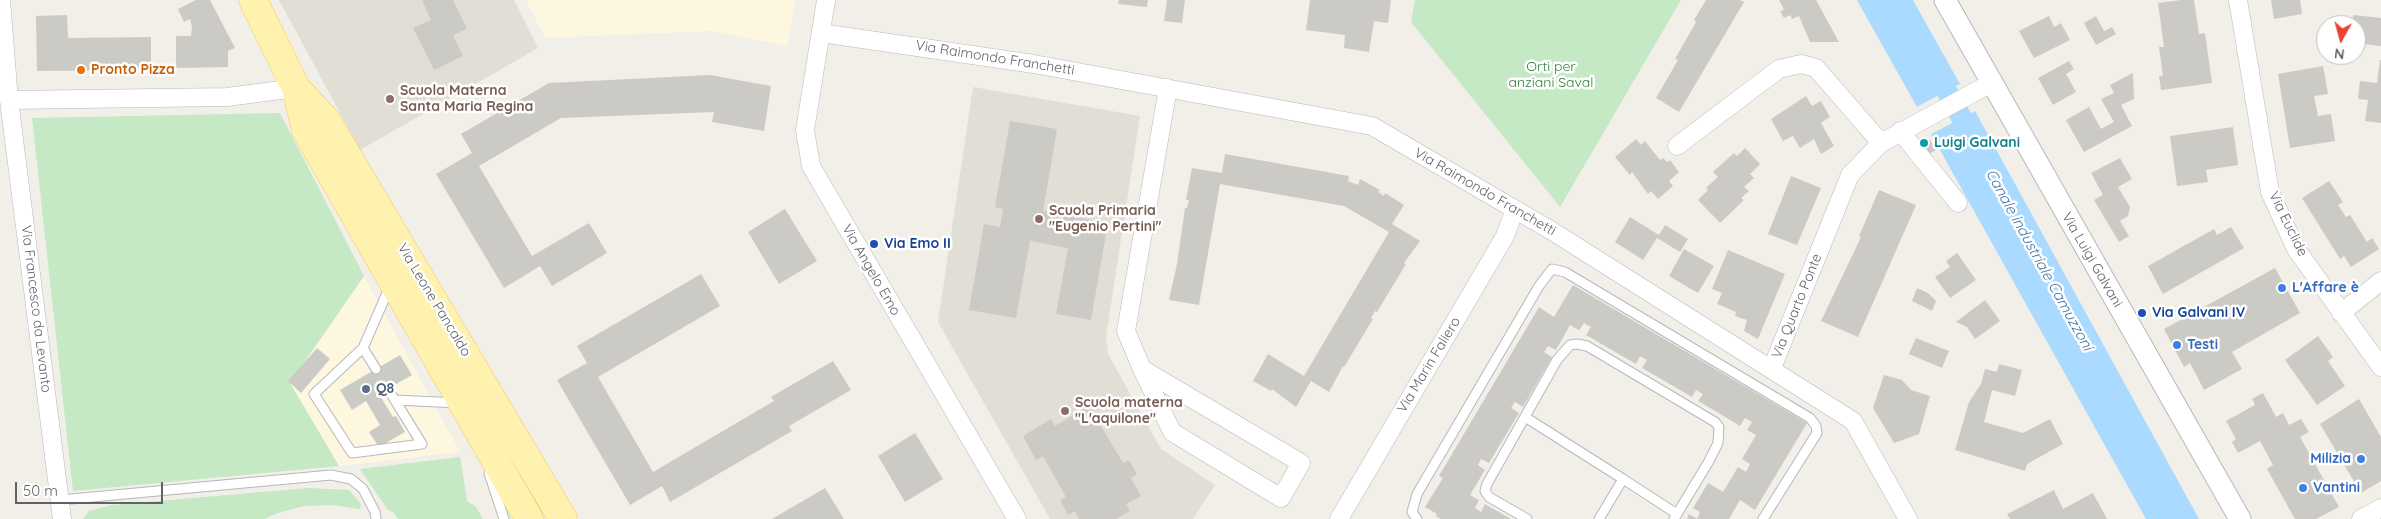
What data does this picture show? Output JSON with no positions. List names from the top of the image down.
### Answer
{
  "streets": {
    "main road": ["Via Leone Pancaldo"],
    "street": [
      "Via Raimondo Franchetti",
      "Via Euclide",
      "Via Luigi Galvani",
      "Via Angelo Emo",
      "Via Quarto Ponte",
      "Via Francesco da Levanto",
      "Via Marin Faliero"
    ]
  },
  "crossings": [
    ["Via Raimondo Franchetti", "Via Angelo Emo"],
    ["Via Raimondo Franchetti", "Via Quarto Ponte"],
    ["Via Raimondo Franchetti", "Via Marin Faliero"],
    ["Via Luigi Galvani", "Via Quarto Ponte"]
  ],
  "water": ["Canale industriale Camuzzoni"],
  "parks": ["Orti per anziani Saval"],
  "places": [
    "Pronto Pizza",
    "Scuola Materna Santa Maria Regina",
    "Luigi Galvani",
    "Scuola Primaria \"Eugenio Pertini\"",
    "Via Emo II",
    "L'Affare è",
    "Via Galvani IV",
    "Testi",
    "Q8",
    "Scuola materna \"L'aquilone\"",
    "Milizia",
    "Vantini"
  ],
  "scale_bar": "50 m",
  "north": "bottom"
}
